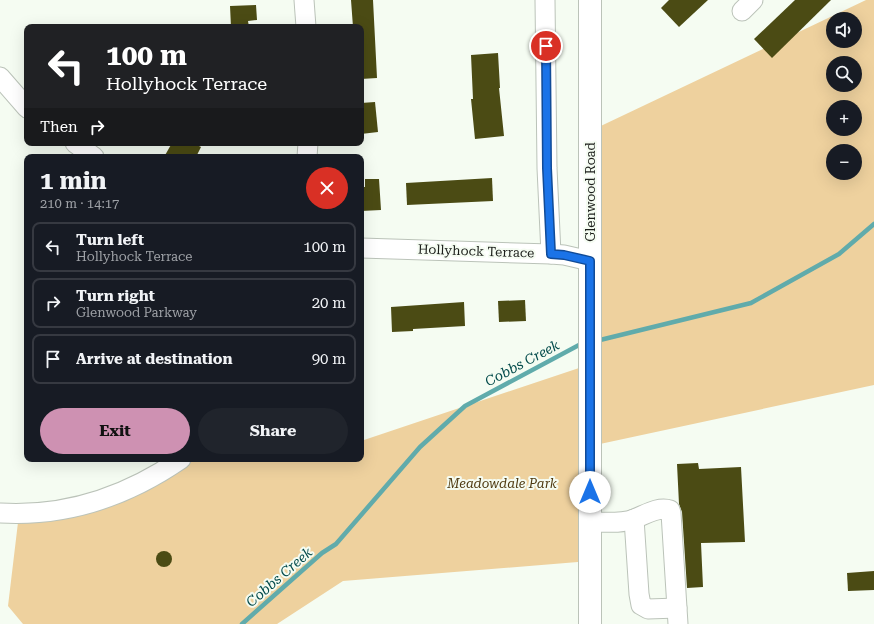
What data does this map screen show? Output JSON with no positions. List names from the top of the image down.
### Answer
{
  "streets": {
    "main road": ["Glenwood Road"],
    "street": ["Hollyhock Terrace"]
  },
  "crossings": [
    ["Glenwood Road", "Hollyhock Terrace"]
  ],
  "water": ["Cobbs Creek"],
  "parks": ["Meadowdale Park"],
  "page": {
    "map_buttons": ["+", "−"],
    "turn": ["100 m", "Hollyhock Terrace"],
    "then": "Then",
    "heading": ["1 min", "210 m · 14:17"],
    "list": [
      {
        "name": "Turn left",
        "note": "Hollyhock Terrace",
        "value": "100 m"
      },
      {
        "name": "Turn right",
        "note": "Glenwood Parkway",
        "value": "20 m"
      },
      {
        "name": "Arrive at destination",
        "value": "90 m"
      }
    ],
    "buttons": ["Exit", "Share"]
  }
}
